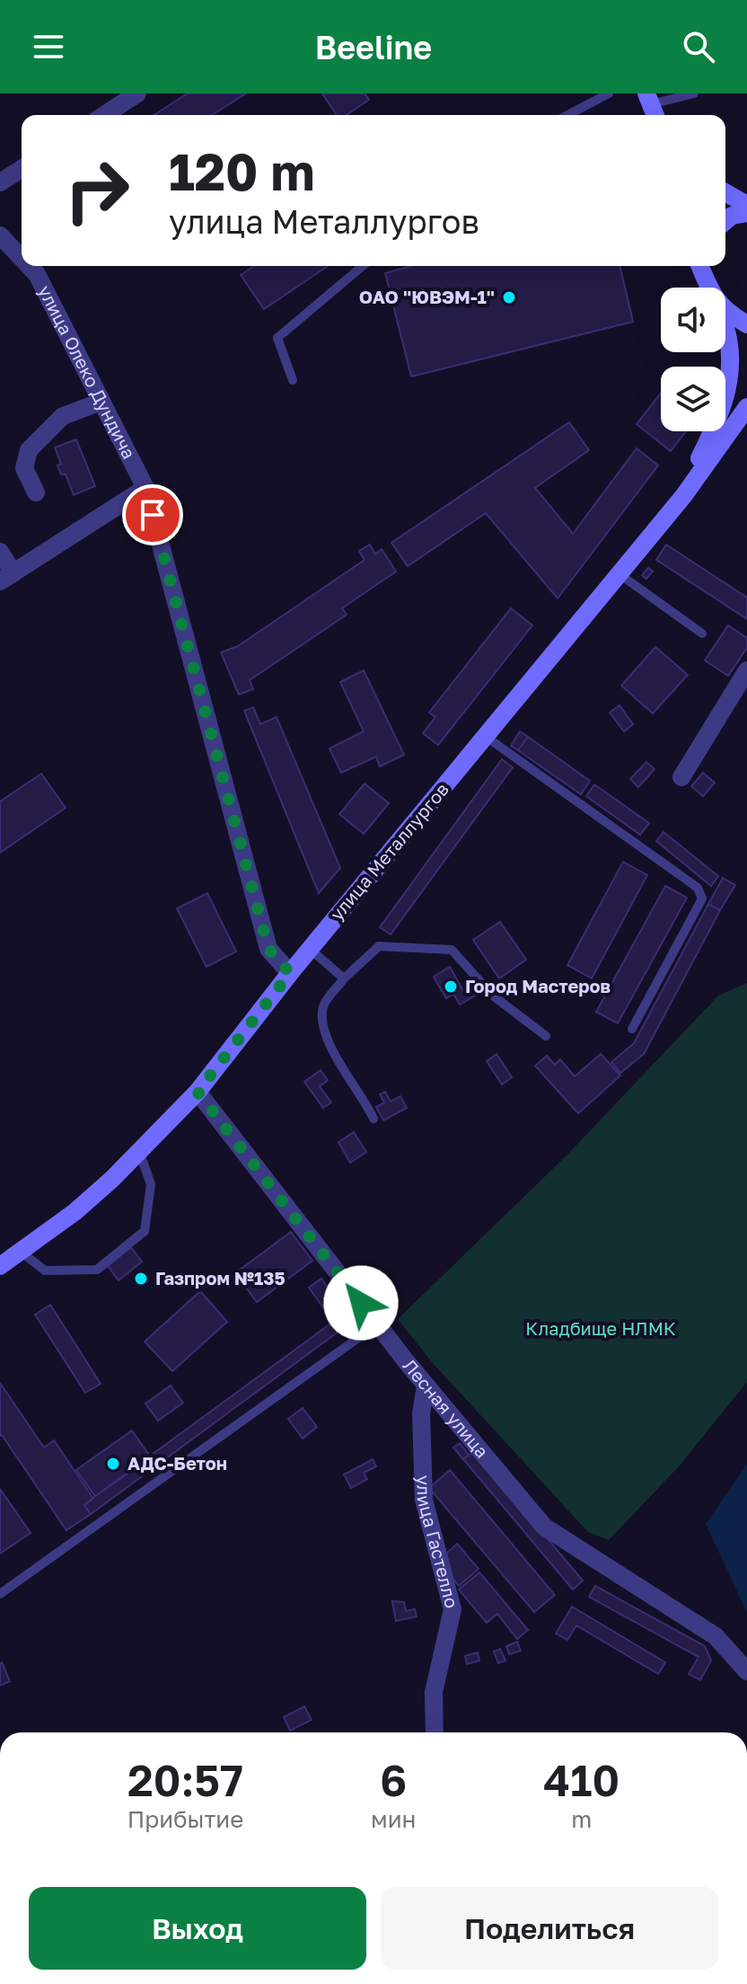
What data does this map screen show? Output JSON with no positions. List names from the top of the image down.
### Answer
{
  "streets": {
    "main road": ["улица Металлургов"],
    "street": ["улица Олеко Дундича", "Лесная улица", "улица Гастелло"]
  },
  "crossings": [
    ["улица Олеко Дундича", "улица Металлургов"],
    ["улица Металлургов", "Лесная улица"],
    ["Лесная улица", "улица Гастелло"]
  ],
  "parks": ["Кладбище НЛМК"],
  "places": [
    "ОАО \"ЮВЭМ-1\"",
    "Город Мастеров",
    "Газпром №135",
    "АДС-Бетон"
  ],
  "page": {
    "header": "Beeline",
    "turn": ["120 m", "улица Металлургов"],
    "eta": [
      "20:57",
      "Прибытие",
      "6",
      "мин",
      "410",
      "m"
    ],
    "buttons": ["Выход", "Поделиться"]
  }
}
